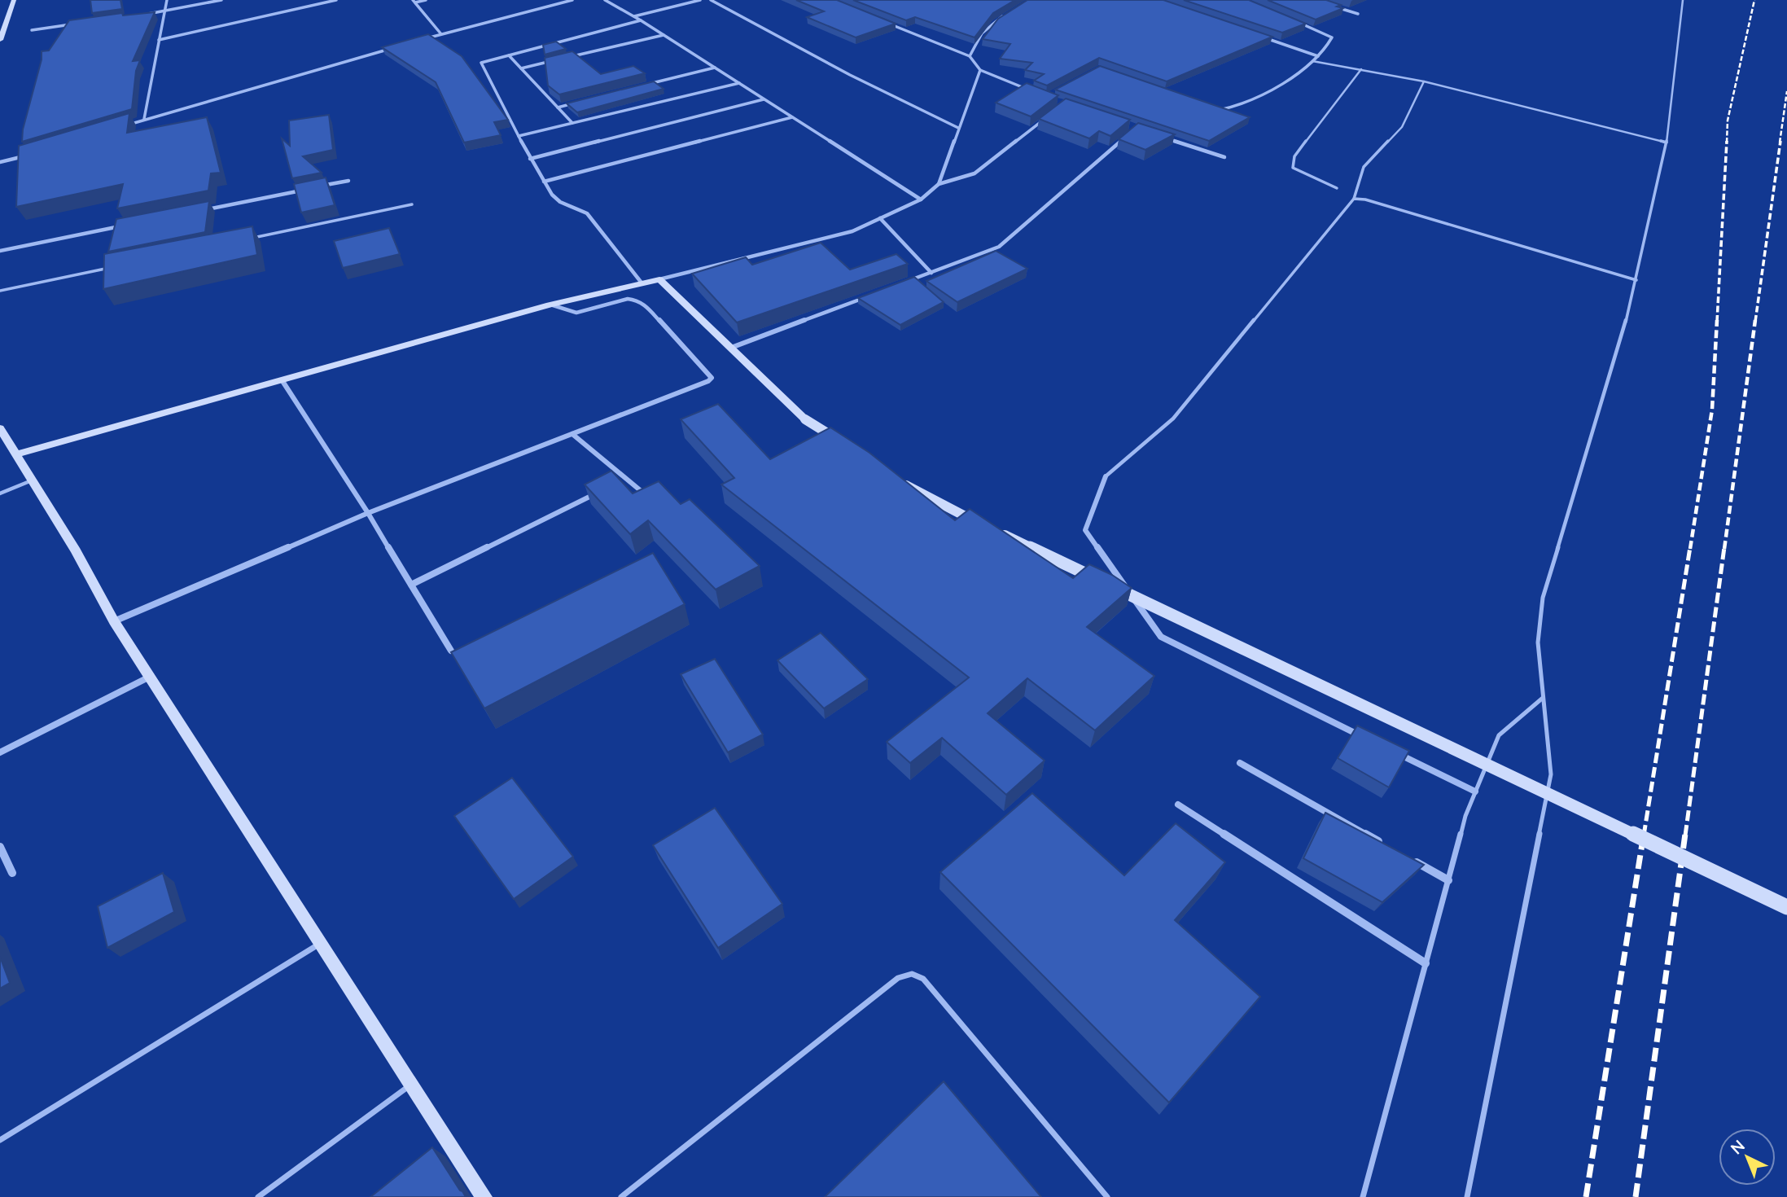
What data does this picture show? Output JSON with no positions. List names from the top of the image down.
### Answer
{
  "north": "top left"
}
